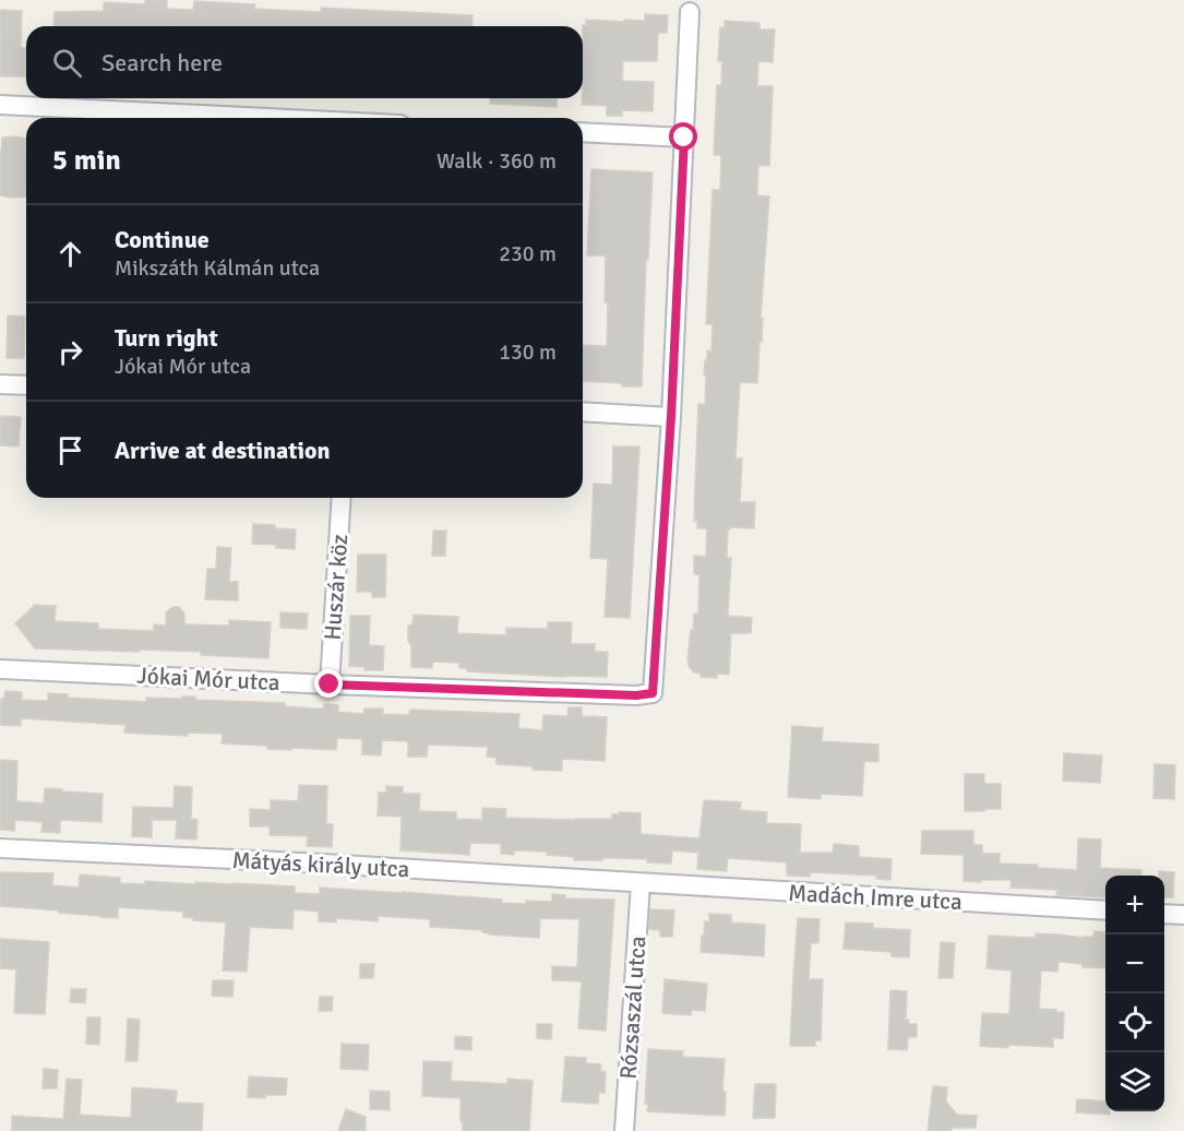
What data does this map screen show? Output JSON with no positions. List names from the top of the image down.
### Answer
{
  "streets": {
    "street": [
      "Huszár köz",
      "Jókai Mór utca",
      "Mátyás király utca",
      "Madách Imre utca",
      "Rózsaszál utca"
    ]
  },
  "crossings": [
    ["Huszár köz", "Jókai Mór utca"],
    ["Mátyás király utca", "Madách Imre utca"],
    ["Mátyás király utca", "Rózsaszál utca"],
    ["Madách Imre utca", "Rózsaszál utca"]
  ],
  "page": {
    "search": "Search here",
    "heading": ["5 min", "Walk · 360 m"],
    "list": [
      ["Continue", "Mikszáth Kálmán utca", "230 m"],
      ["Turn right", "Jókai Mór utca", "130 m"],
      "Arrive at destination"
    ],
    "map_buttons": ["+", "−"]
  }
}
